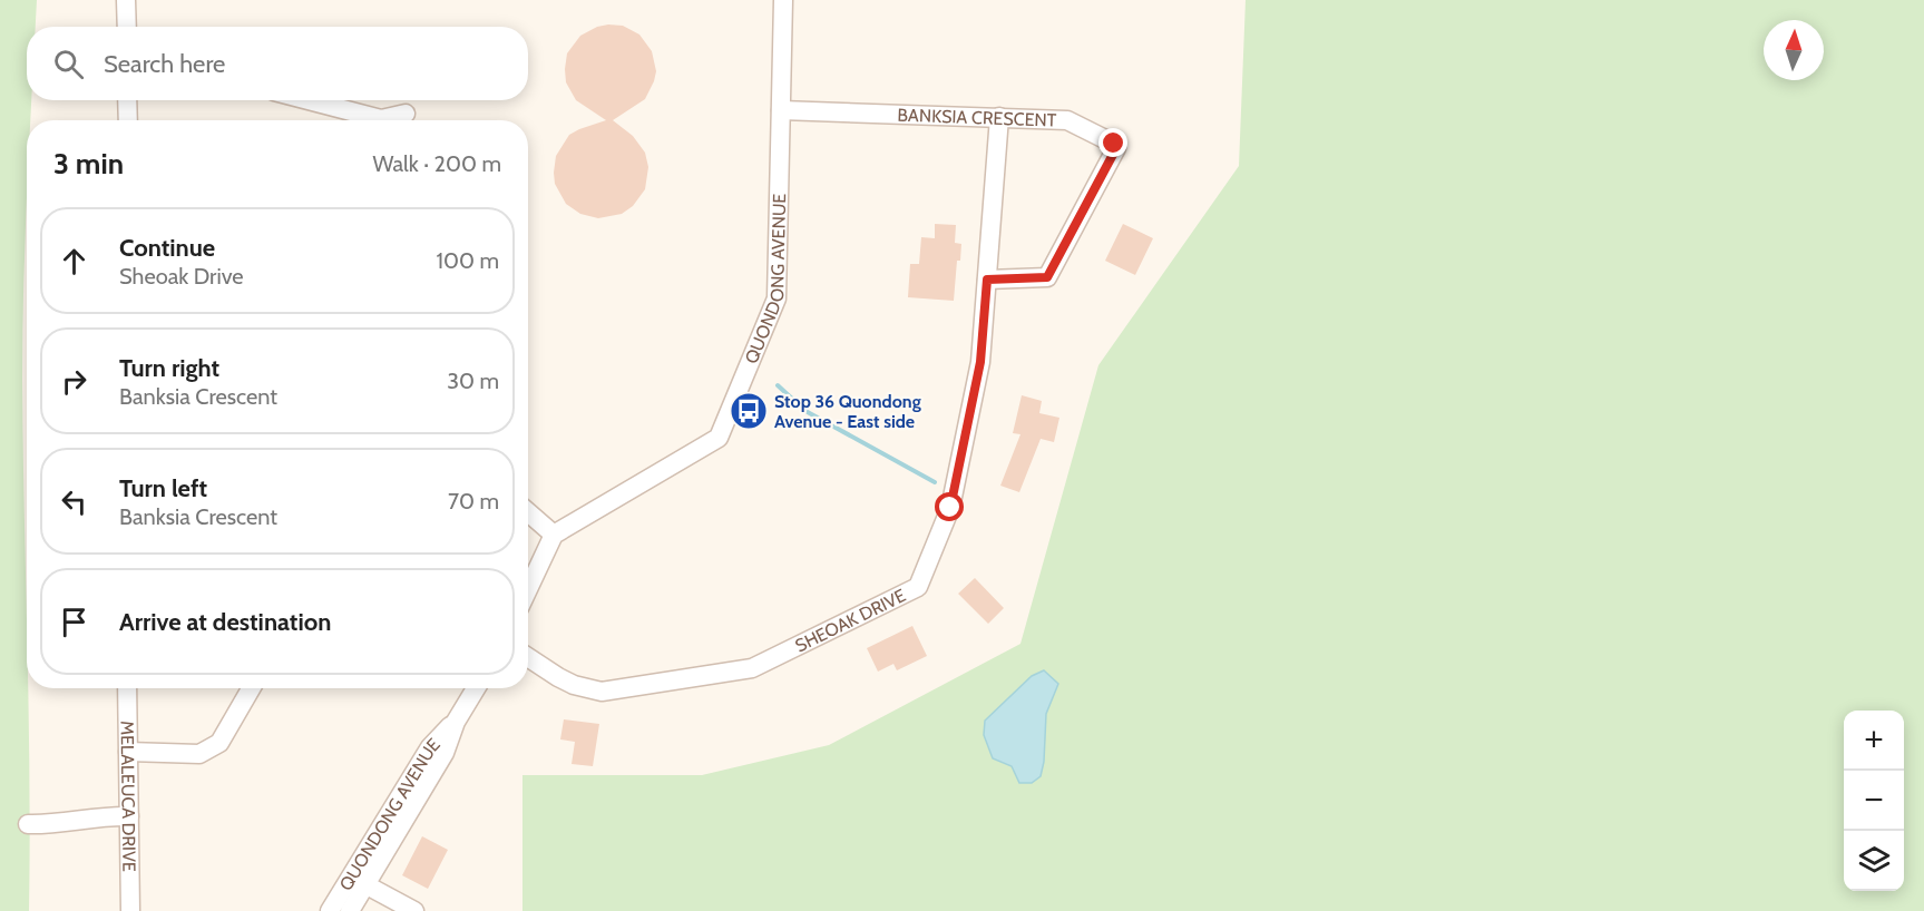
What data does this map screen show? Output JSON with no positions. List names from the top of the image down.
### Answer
{
  "streets": {
    "street": [
      "BANKSIA CRESCENT",
      "QUONDONG AVENUE",
      "SHEOAK DRIVE",
      "MELALEUCA DRIVE"
    ]
  },
  "crossings": [
    ["BANKSIA CRESCENT", "QUONDONG AVENUE"],
    ["BANKSIA CRESCENT", "SHEOAK DRIVE"]
  ],
  "places": {
    "bus stop": ["Stop 36 Quondong Avenue - East side"]
  },
  "north": "top",
  "page": {
    "search": "Search here",
    "heading": ["3 min", "Walk · 200 m"],
    "list": [
      ["Continue", "Sheoak Drive", "100 m"],
      ["Turn right", "Banksia Crescent", "30 m"],
      ["Turn left", "Banksia Crescent", "70 m"],
      "Arrive at destination"
    ],
    "map_buttons": ["+", "−"]
  }
}
